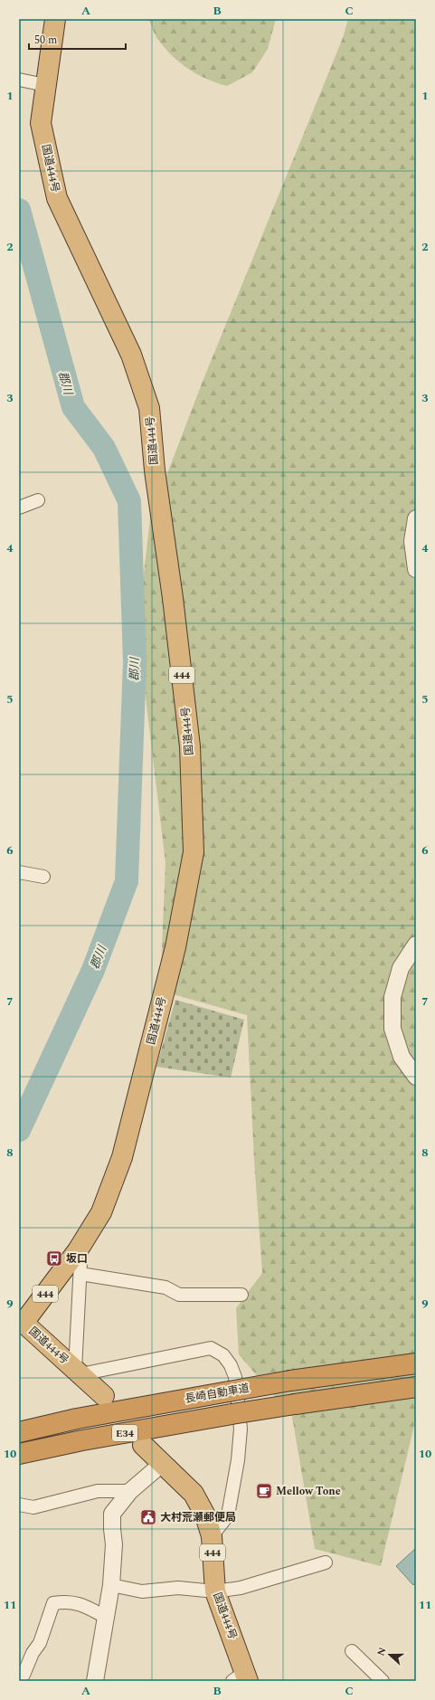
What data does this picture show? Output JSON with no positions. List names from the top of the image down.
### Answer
{
  "streets": {
    "highway": [
      "国道444号",
      "444",
      "長崎自動車道",
      "E34"
    ]
  },
  "water": ["郡川"],
  "places": {
    "bus stop": ["坂口"],
    "cafe": ["Mellow Tone"],
    "public building": ["大村荒瀬郵便局"]
  },
  "scale_bar": "50 m",
  "north": "left",
  "grid": {
    "columns": ["A", "B", "C"],
    "rows": [
      "1",
      "2",
      "3",
      "4",
      "5",
      "6",
      "7",
      "8",
      "9",
      "10",
      "11"
    ]
  }
}
